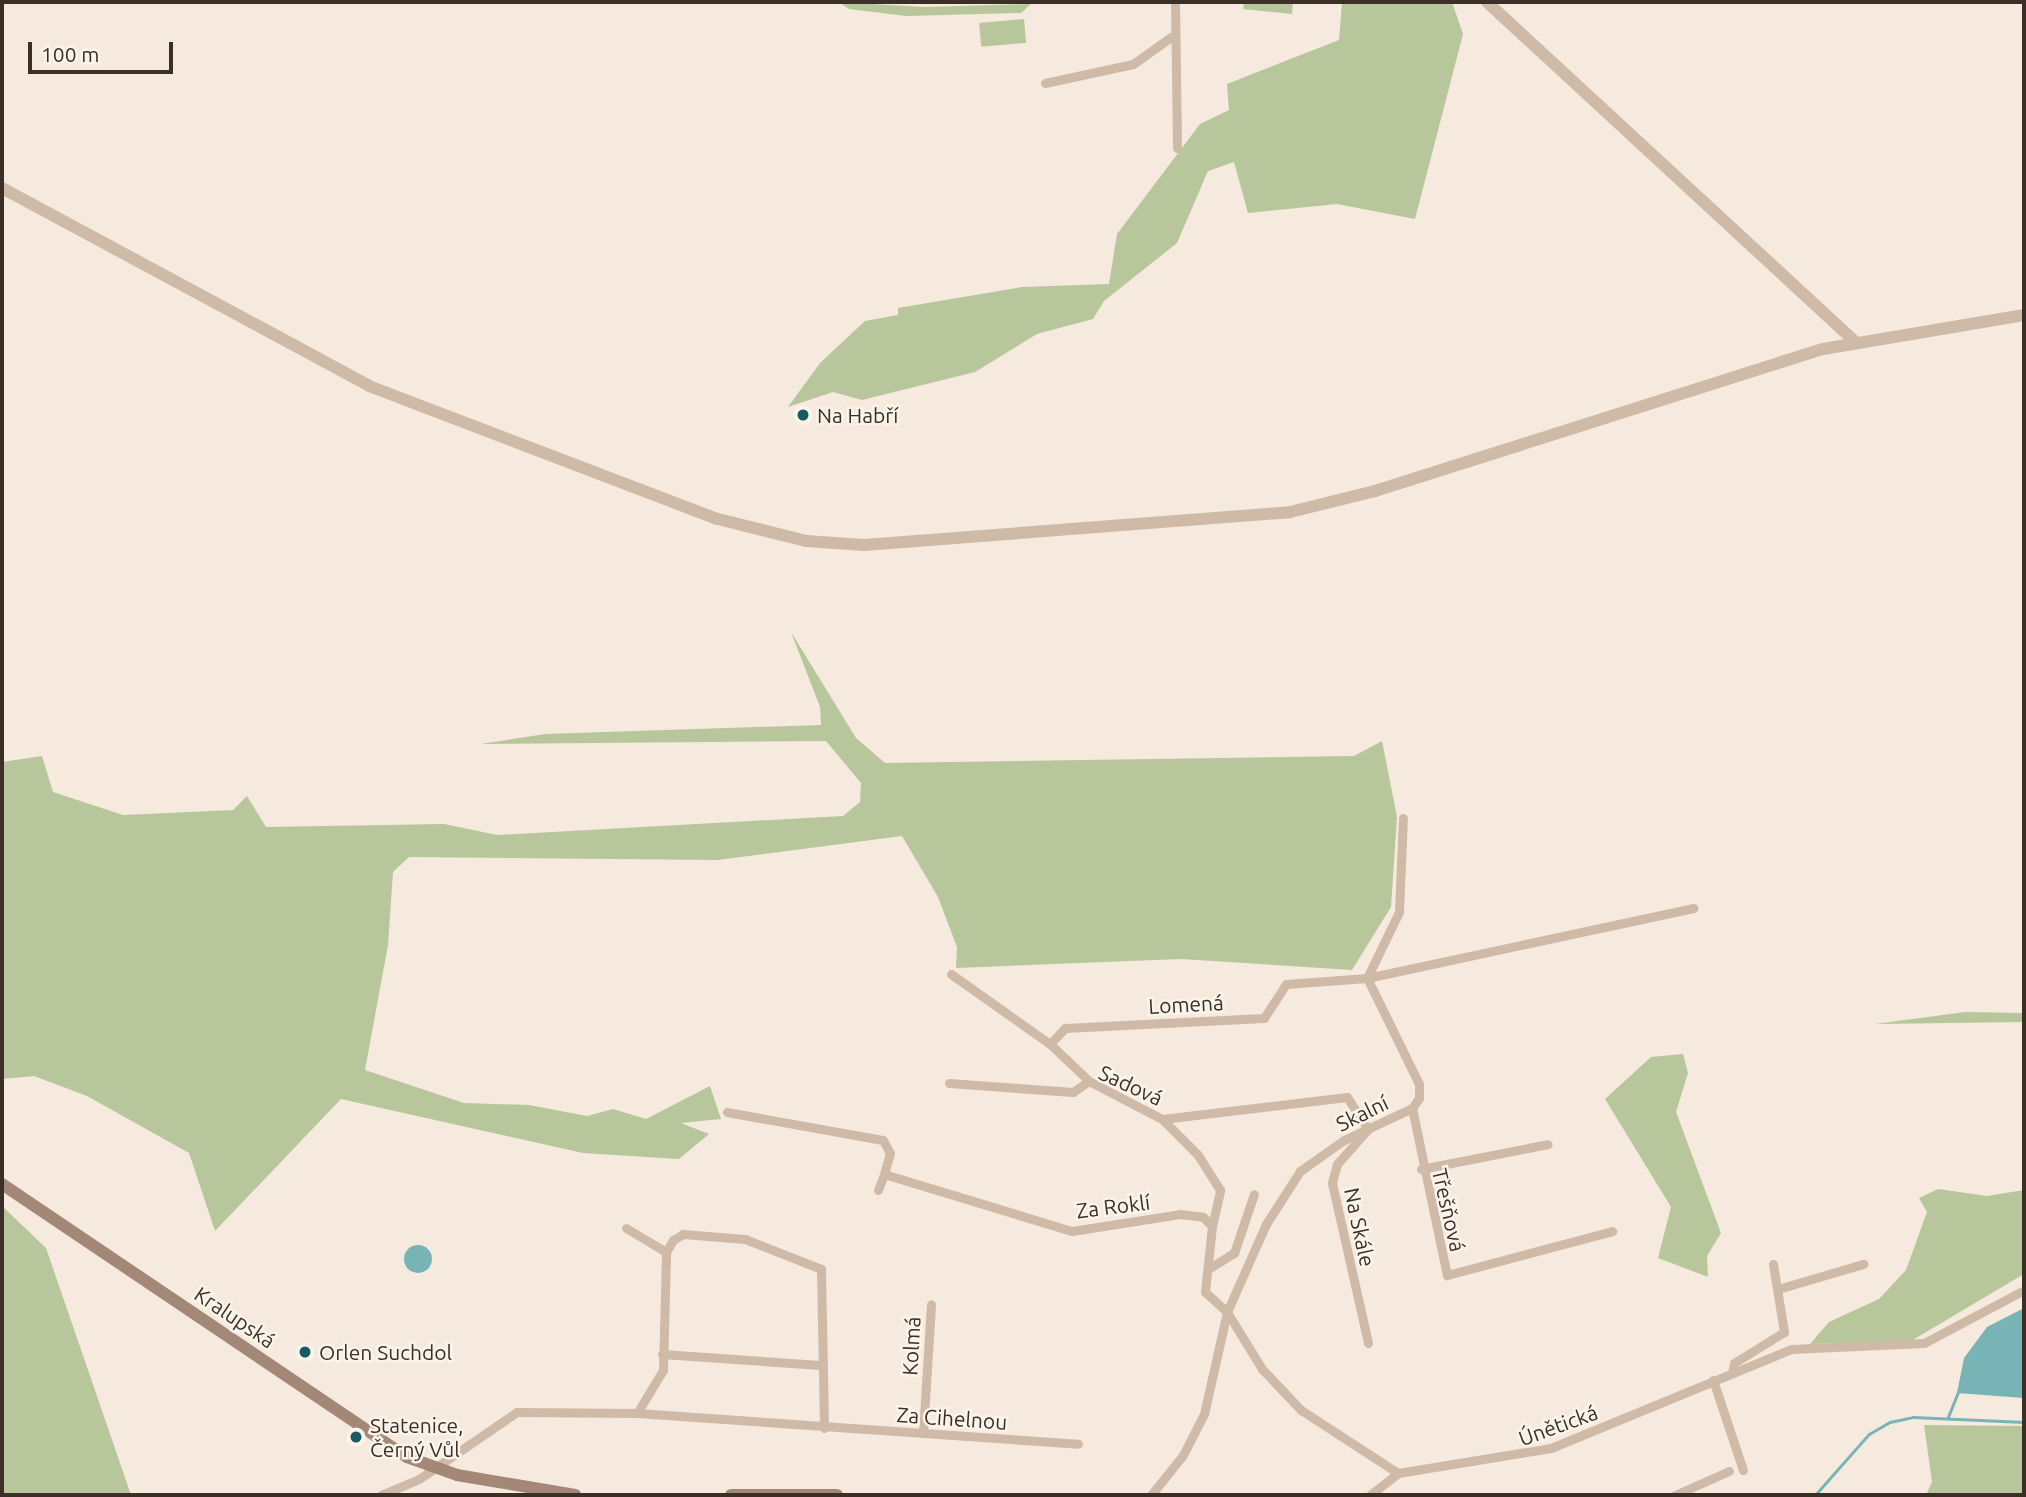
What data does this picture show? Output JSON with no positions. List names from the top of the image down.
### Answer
{
  "streets": {
    "main road": ["Kralupská"],
    "street": [
      "Lomená",
      "Sadová",
      "Skalní",
      "Za Roklí",
      "Třešňová",
      "Na Skále",
      "Kolmá",
      "Za Cihelnou",
      "Únětická"
    ]
  },
  "crossings": [
    ["Lomená", "Skalní"],
    ["Sadová", "Skalní"],
    ["Sadová", "Na Skále"],
    ["Skalní", "Třešňová"],
    ["Skalní", "Na Skále"],
    ["Kralupská", "Za Cihelnou"],
    ["Kolmá", "Za Cihelnou"]
  ],
  "places": ["Na Habří", "Orlen Suchdol", "Statenice, Černý Vůl"],
  "scale_bar": "100 m"
}
